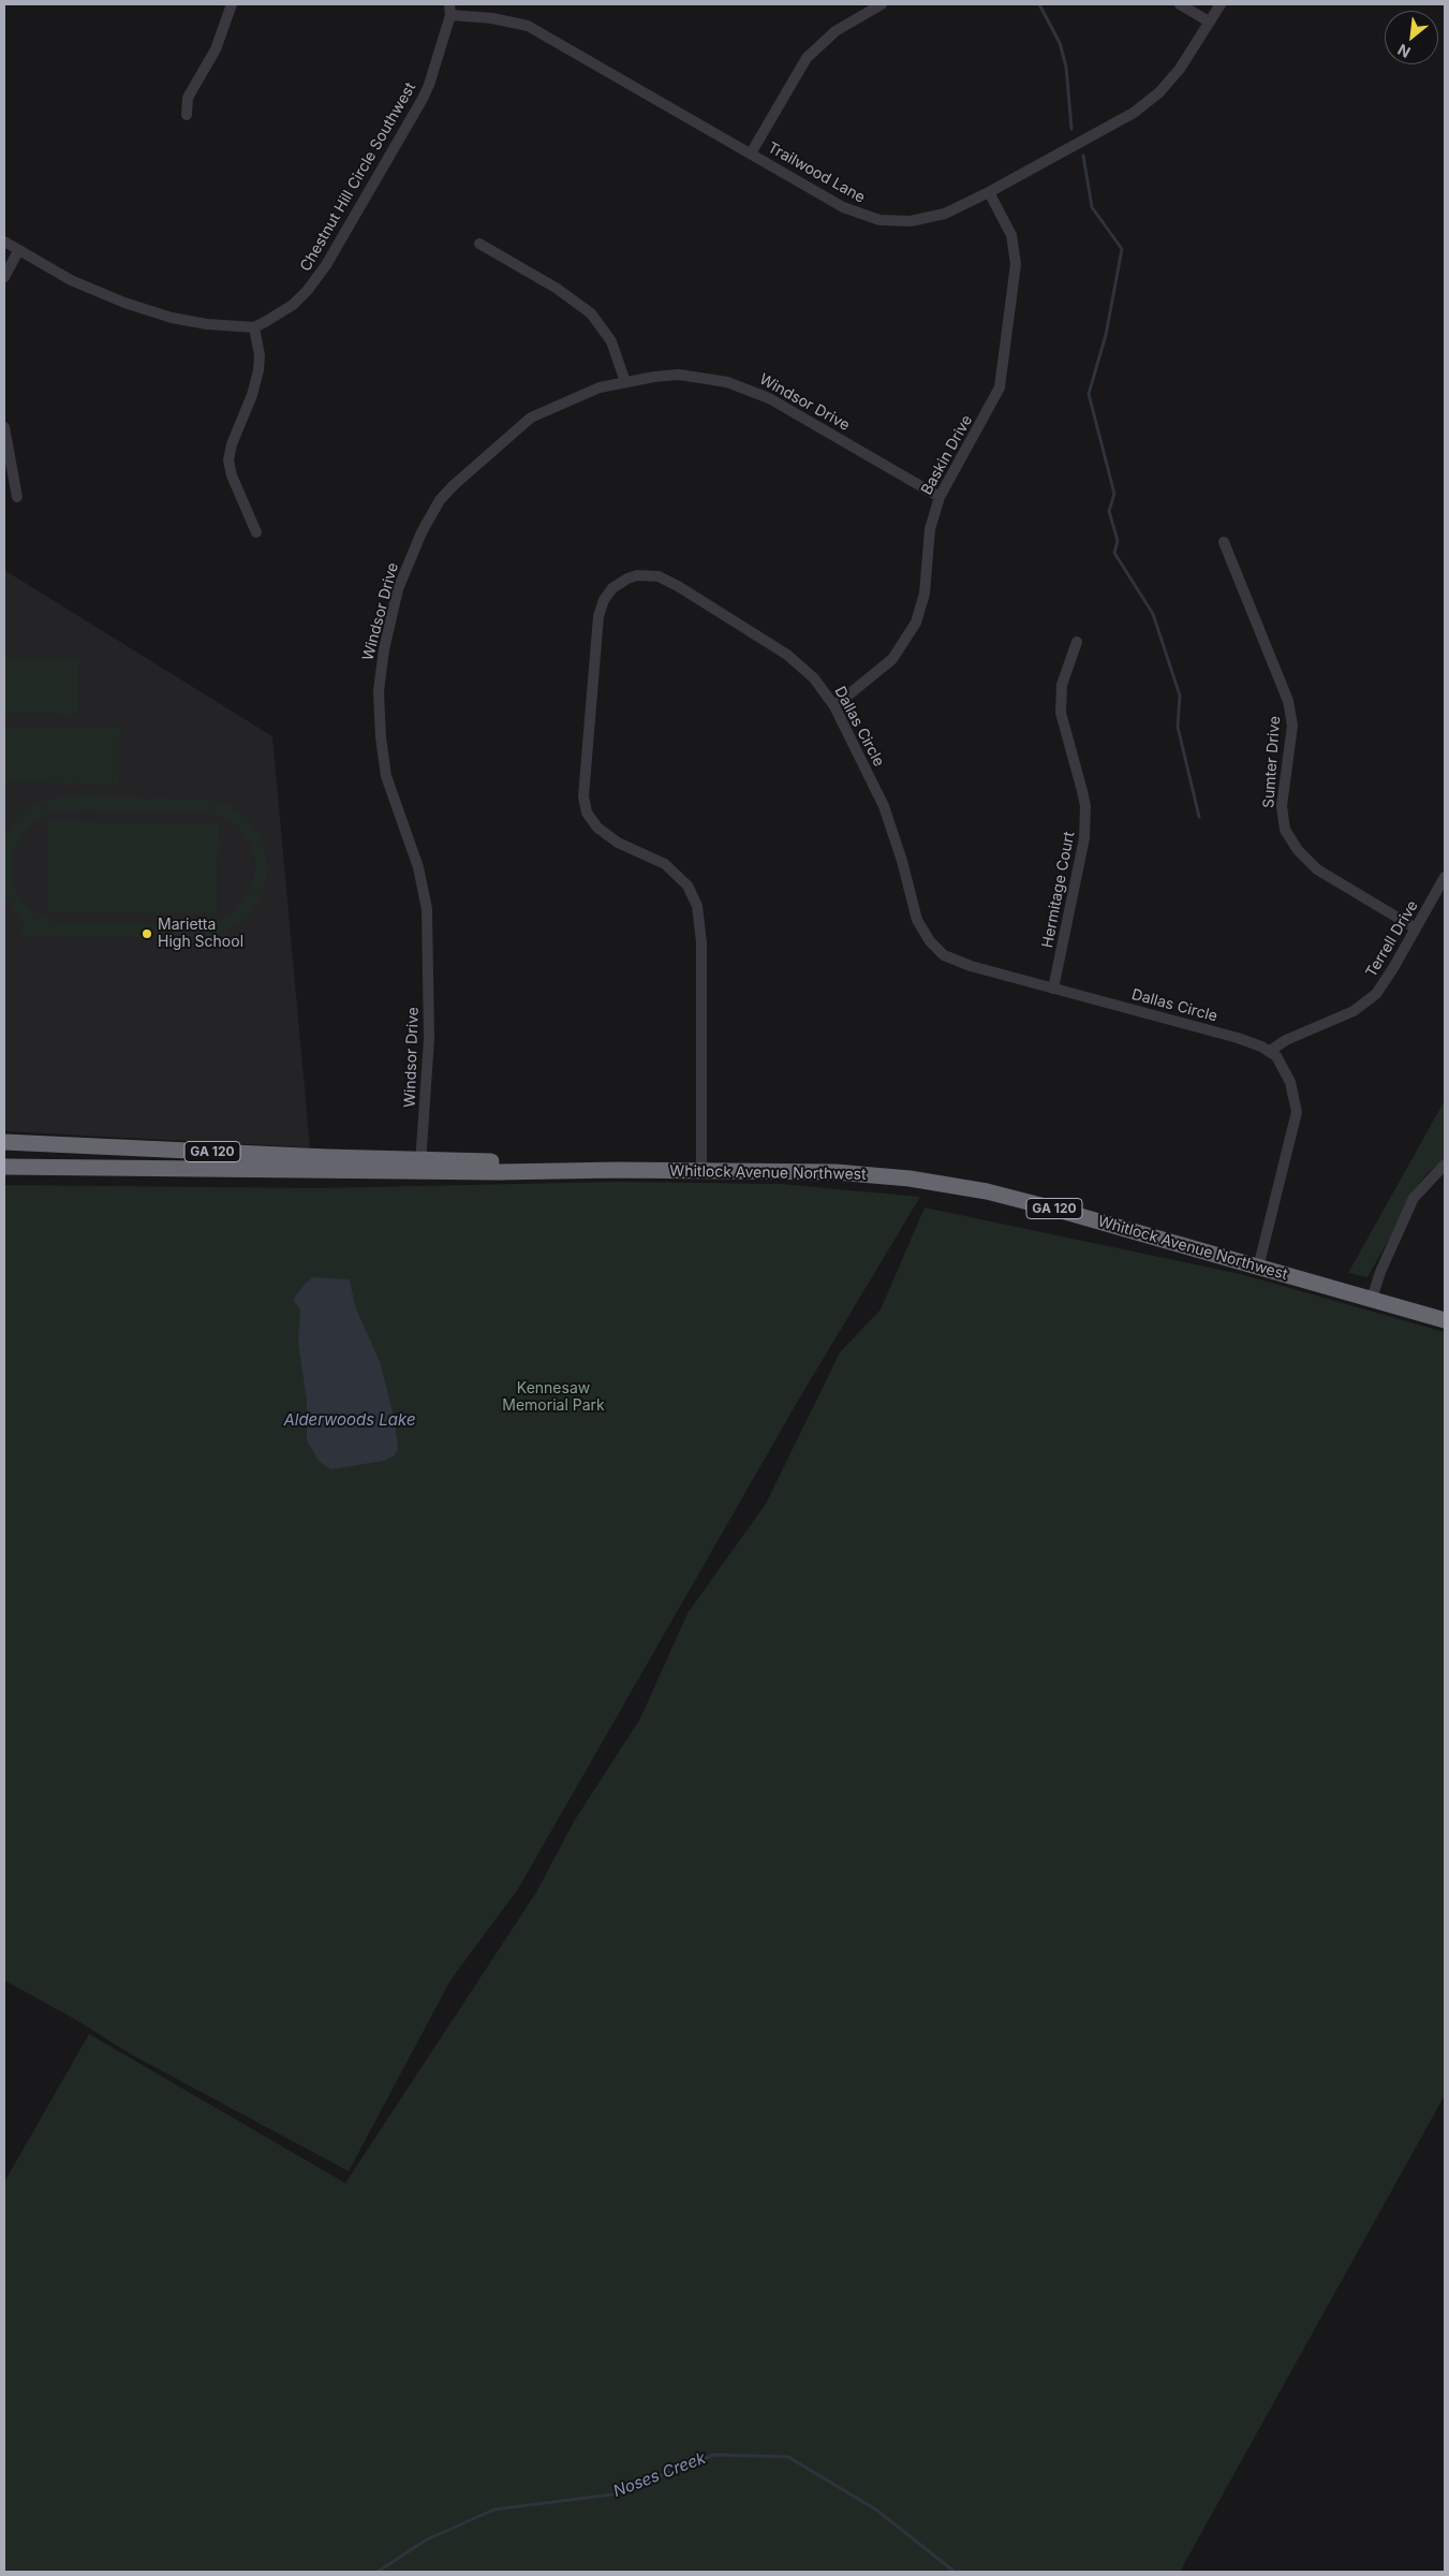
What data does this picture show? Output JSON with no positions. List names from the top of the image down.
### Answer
{
  "streets": {
    "highway": ["GA 120", "Whitlock Avenue Northwest"],
    "street": [
      "Trailwood Lane",
      "Chestnut Hill Circle Southwest",
      "Windsor Drive",
      "Baskin Drive",
      "Dallas Circle",
      "Sumter Drive",
      "Hermitage Court",
      "Terrell Drive"
    ]
  },
  "crossings": [
    ["Trailwood Lane", "Chestnut Hill Circle Southwest"],
    ["Trailwood Lane", "Baskin Drive"],
    ["Windsor Drive", "Baskin Drive"],
    ["Windsor Drive", "Whitlock Avenue Northwest"],
    ["Baskin Drive", "Dallas Circle"],
    ["Dallas Circle", "Hermitage Court"],
    ["Dallas Circle", "Terrell Drive"],
    ["Dallas Circle", "Whitlock Avenue Northwest"],
    ["Sumter Drive", "Terrell Drive"]
  ],
  "water": ["Alderwoods Lake", "Noses Creek"],
  "parks": ["Kennesaw Memorial Park"],
  "places": ["Marietta High School"],
  "north": "bottom left"
}
